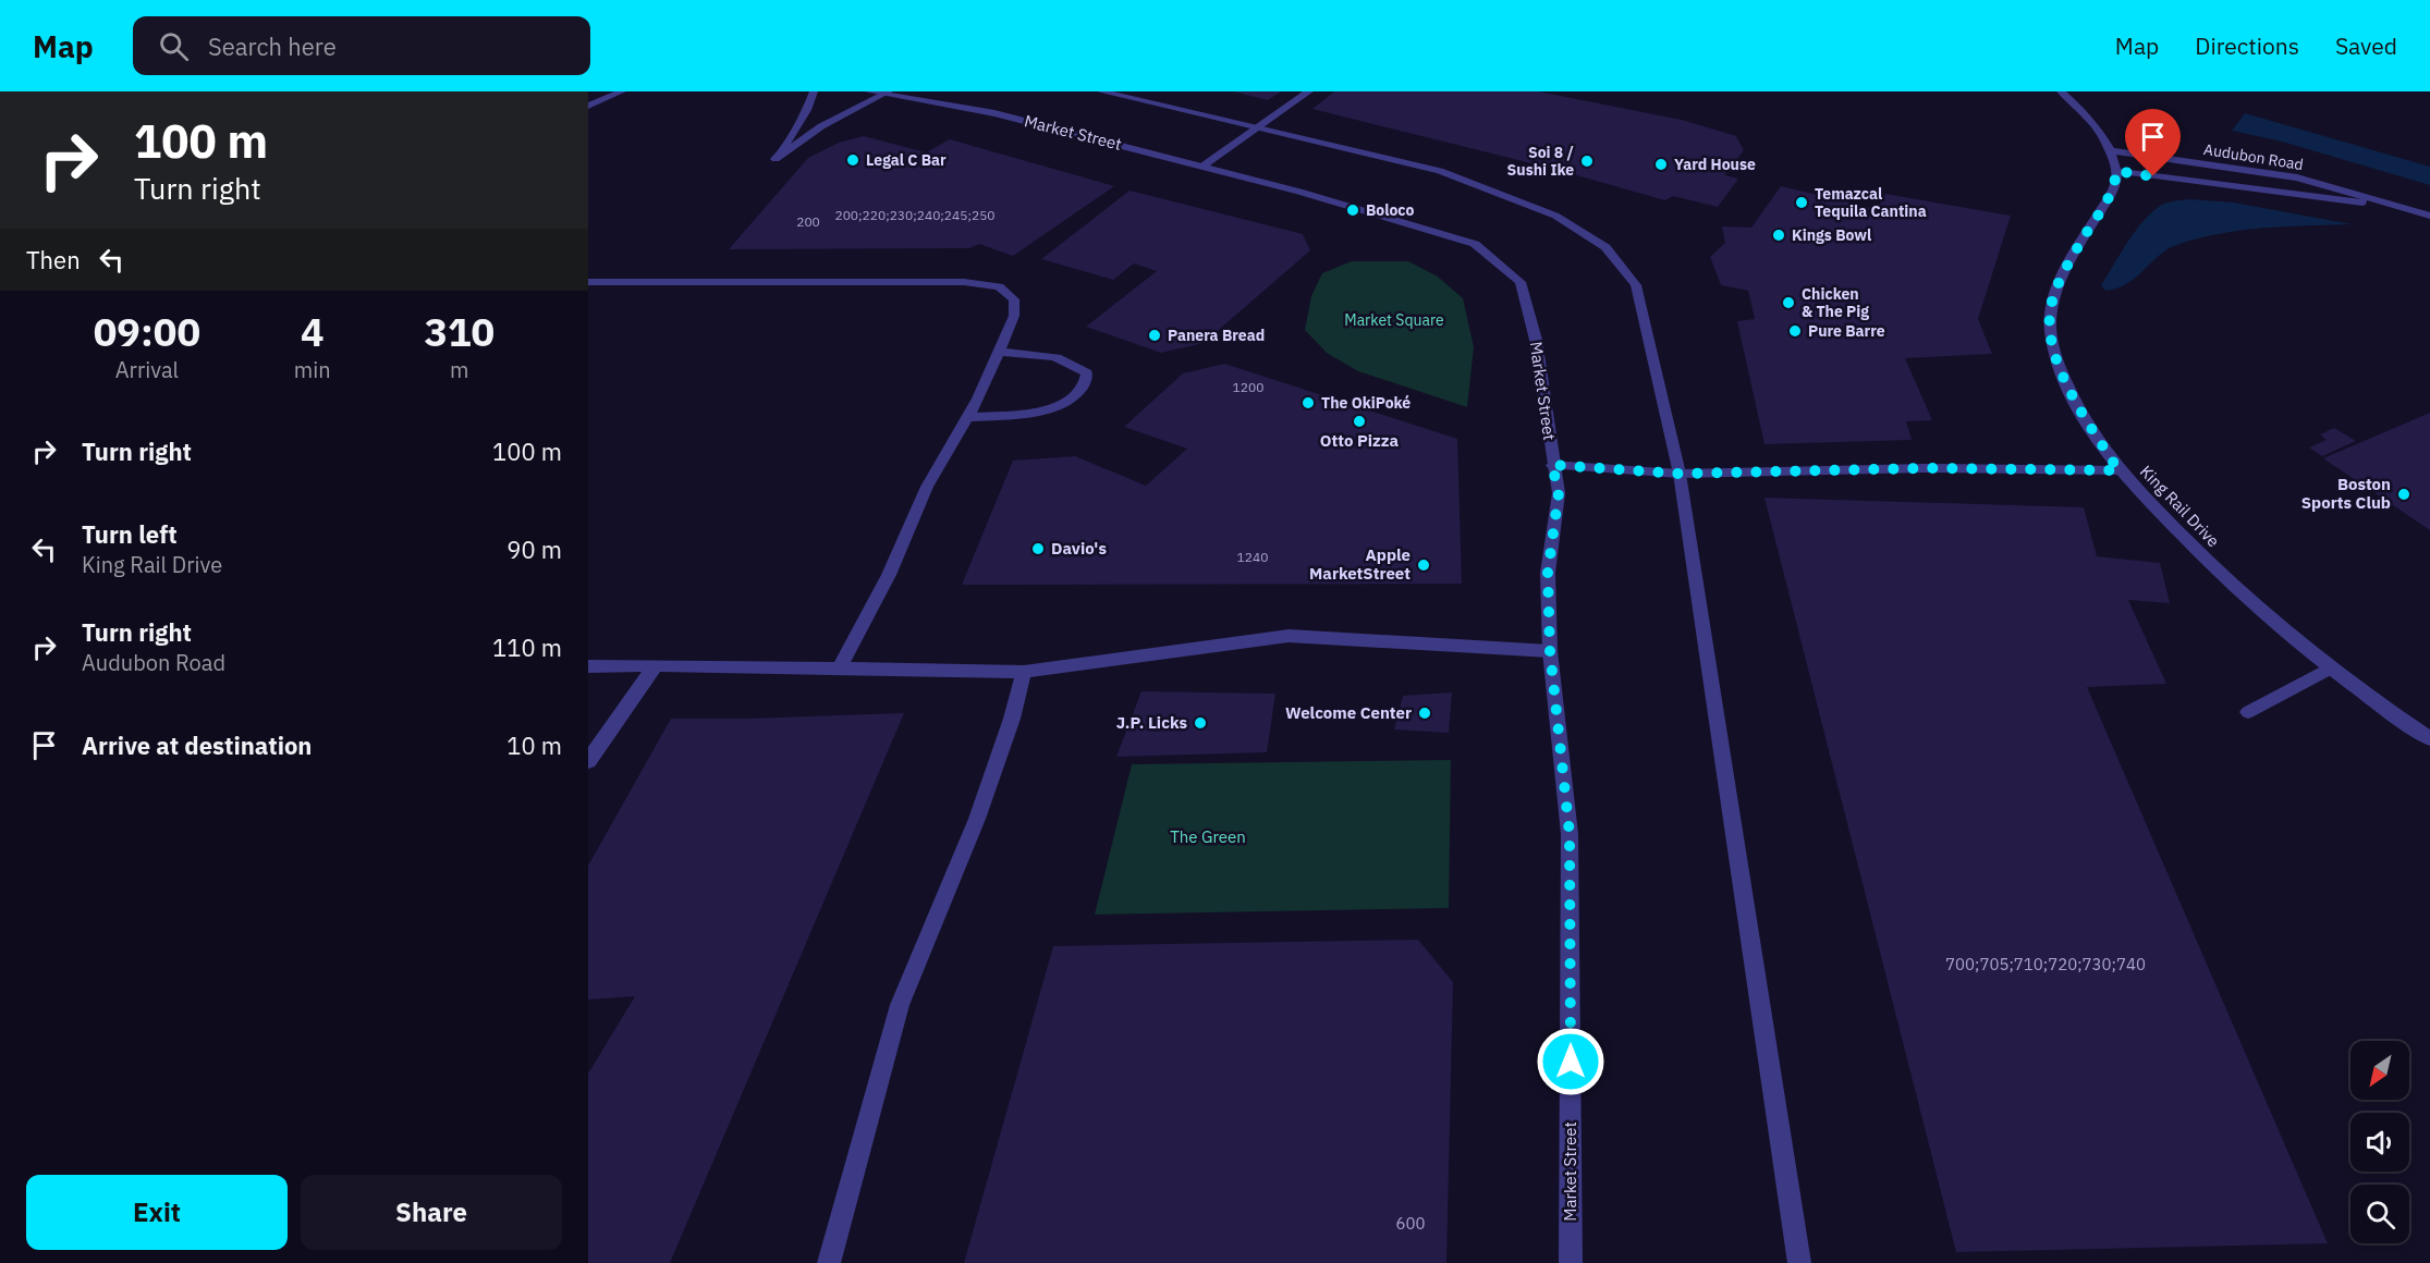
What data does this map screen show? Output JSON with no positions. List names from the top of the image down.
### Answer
{
  "streets": {
    "street": ["Market Street", "Audubon Road", "King Rail Drive"]
  },
  "crossings": [
    ["Audubon Road", "King Rail Drive"]
  ],
  "parks": ["Market Square", "The Green"],
  "places": [
    "Legal C Bar",
    "Soi 8 / Sushi Ike",
    "Yard House",
    "Temazcal Tequila Cantina",
    "Boloco",
    "Kings Bowl",
    "Chicken & The Pig",
    "Pure Barre",
    "Panera Bread",
    "The OkiPoké",
    "Otto Pizza",
    "Boston Sports Club",
    "Davio's",
    "Apple MarketStreet",
    "Welcome Center",
    "J.P. Licks"
  ],
  "house_numbers": [
    "200;220;230;240;245;250",
    "200",
    "1200",
    "1240",
    "700;705;710;720;730;740",
    "600"
  ],
  "north": "bottom left",
  "page": {
    "header": "Map",
    "search": "Search here",
    "nav": ["Map", "Directions", "Saved"],
    "turn": ["100 m", "Turn right"],
    "then": "Then",
    "eta": [
      "09:00",
      "Arrival",
      "4",
      "min",
      "310",
      "m"
    ],
    "list": [
      {
        "name": "Turn right",
        "value": "100 m"
      },
      {
        "name": "Turn left",
        "note": "King Rail Drive",
        "value": "90 m"
      },
      {
        "name": "Turn right",
        "note": "Audubon Road",
        "value": "110 m"
      },
      {
        "name": "Arrive at destination",
        "value": "10 m"
      }
    ],
    "buttons": ["Exit", "Share"]
  }
}
